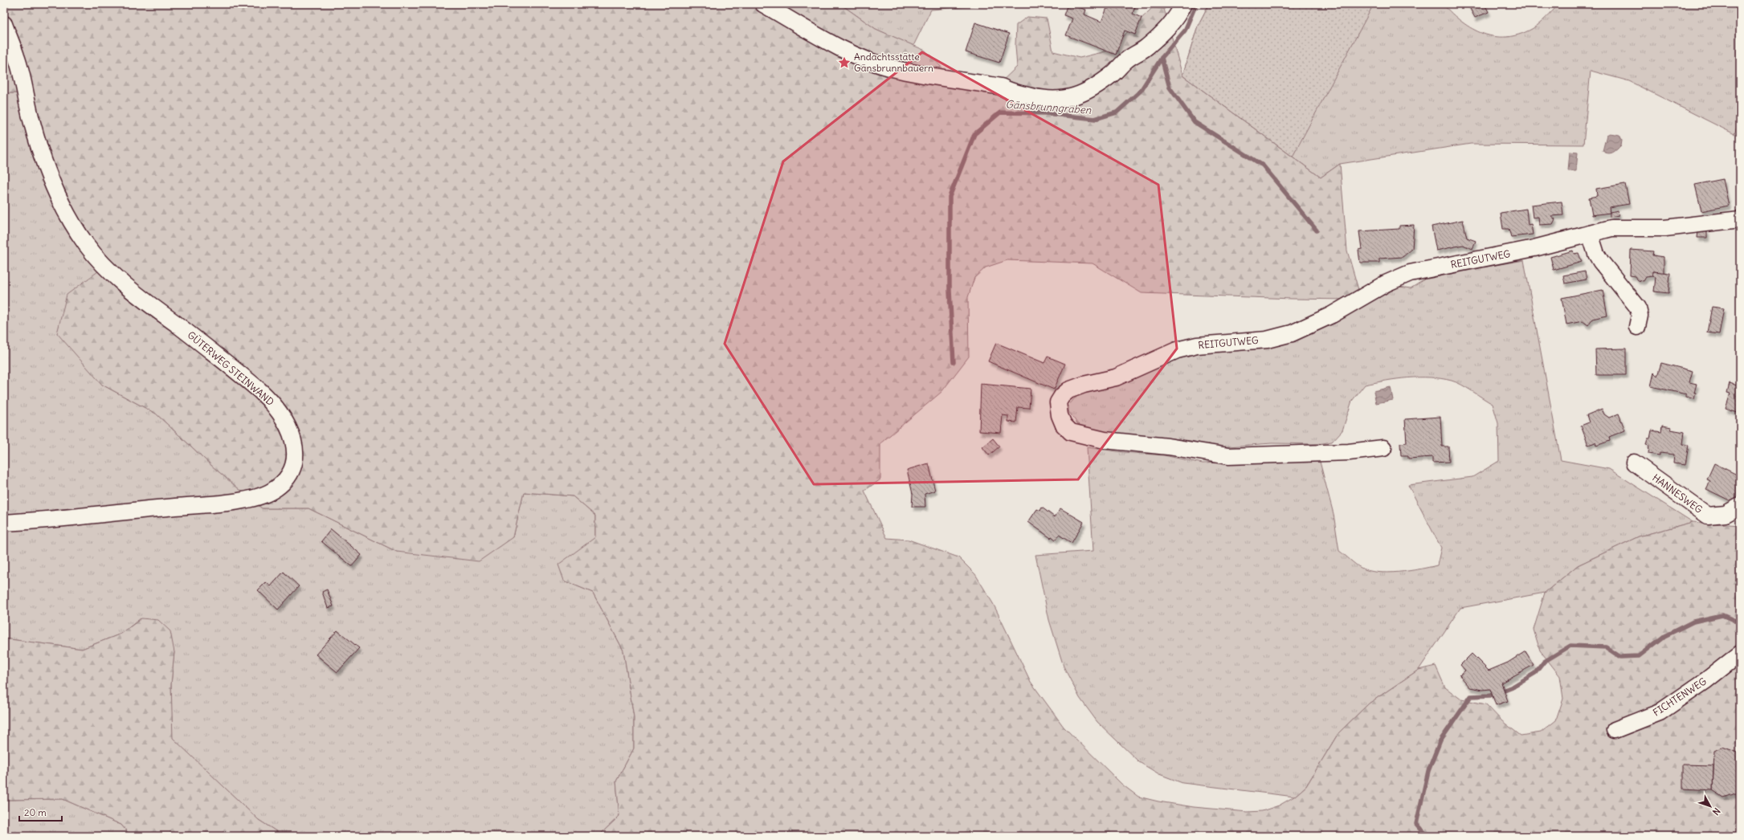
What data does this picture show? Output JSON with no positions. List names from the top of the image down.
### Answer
{
  "streets": {
    "street": [
      "REITGUTWEG",
      "GÜTERWEG STEINWAND",
      "HANNESWEG",
      "FICHTENWEG"
    ]
  },
  "water": ["Gänsbrunngraben"],
  "places": {
    "place": ["Andachtsstätte Gänsbrunnbauern"]
  },
  "scale_bar": "20 m",
  "north": "bottom right"
}
